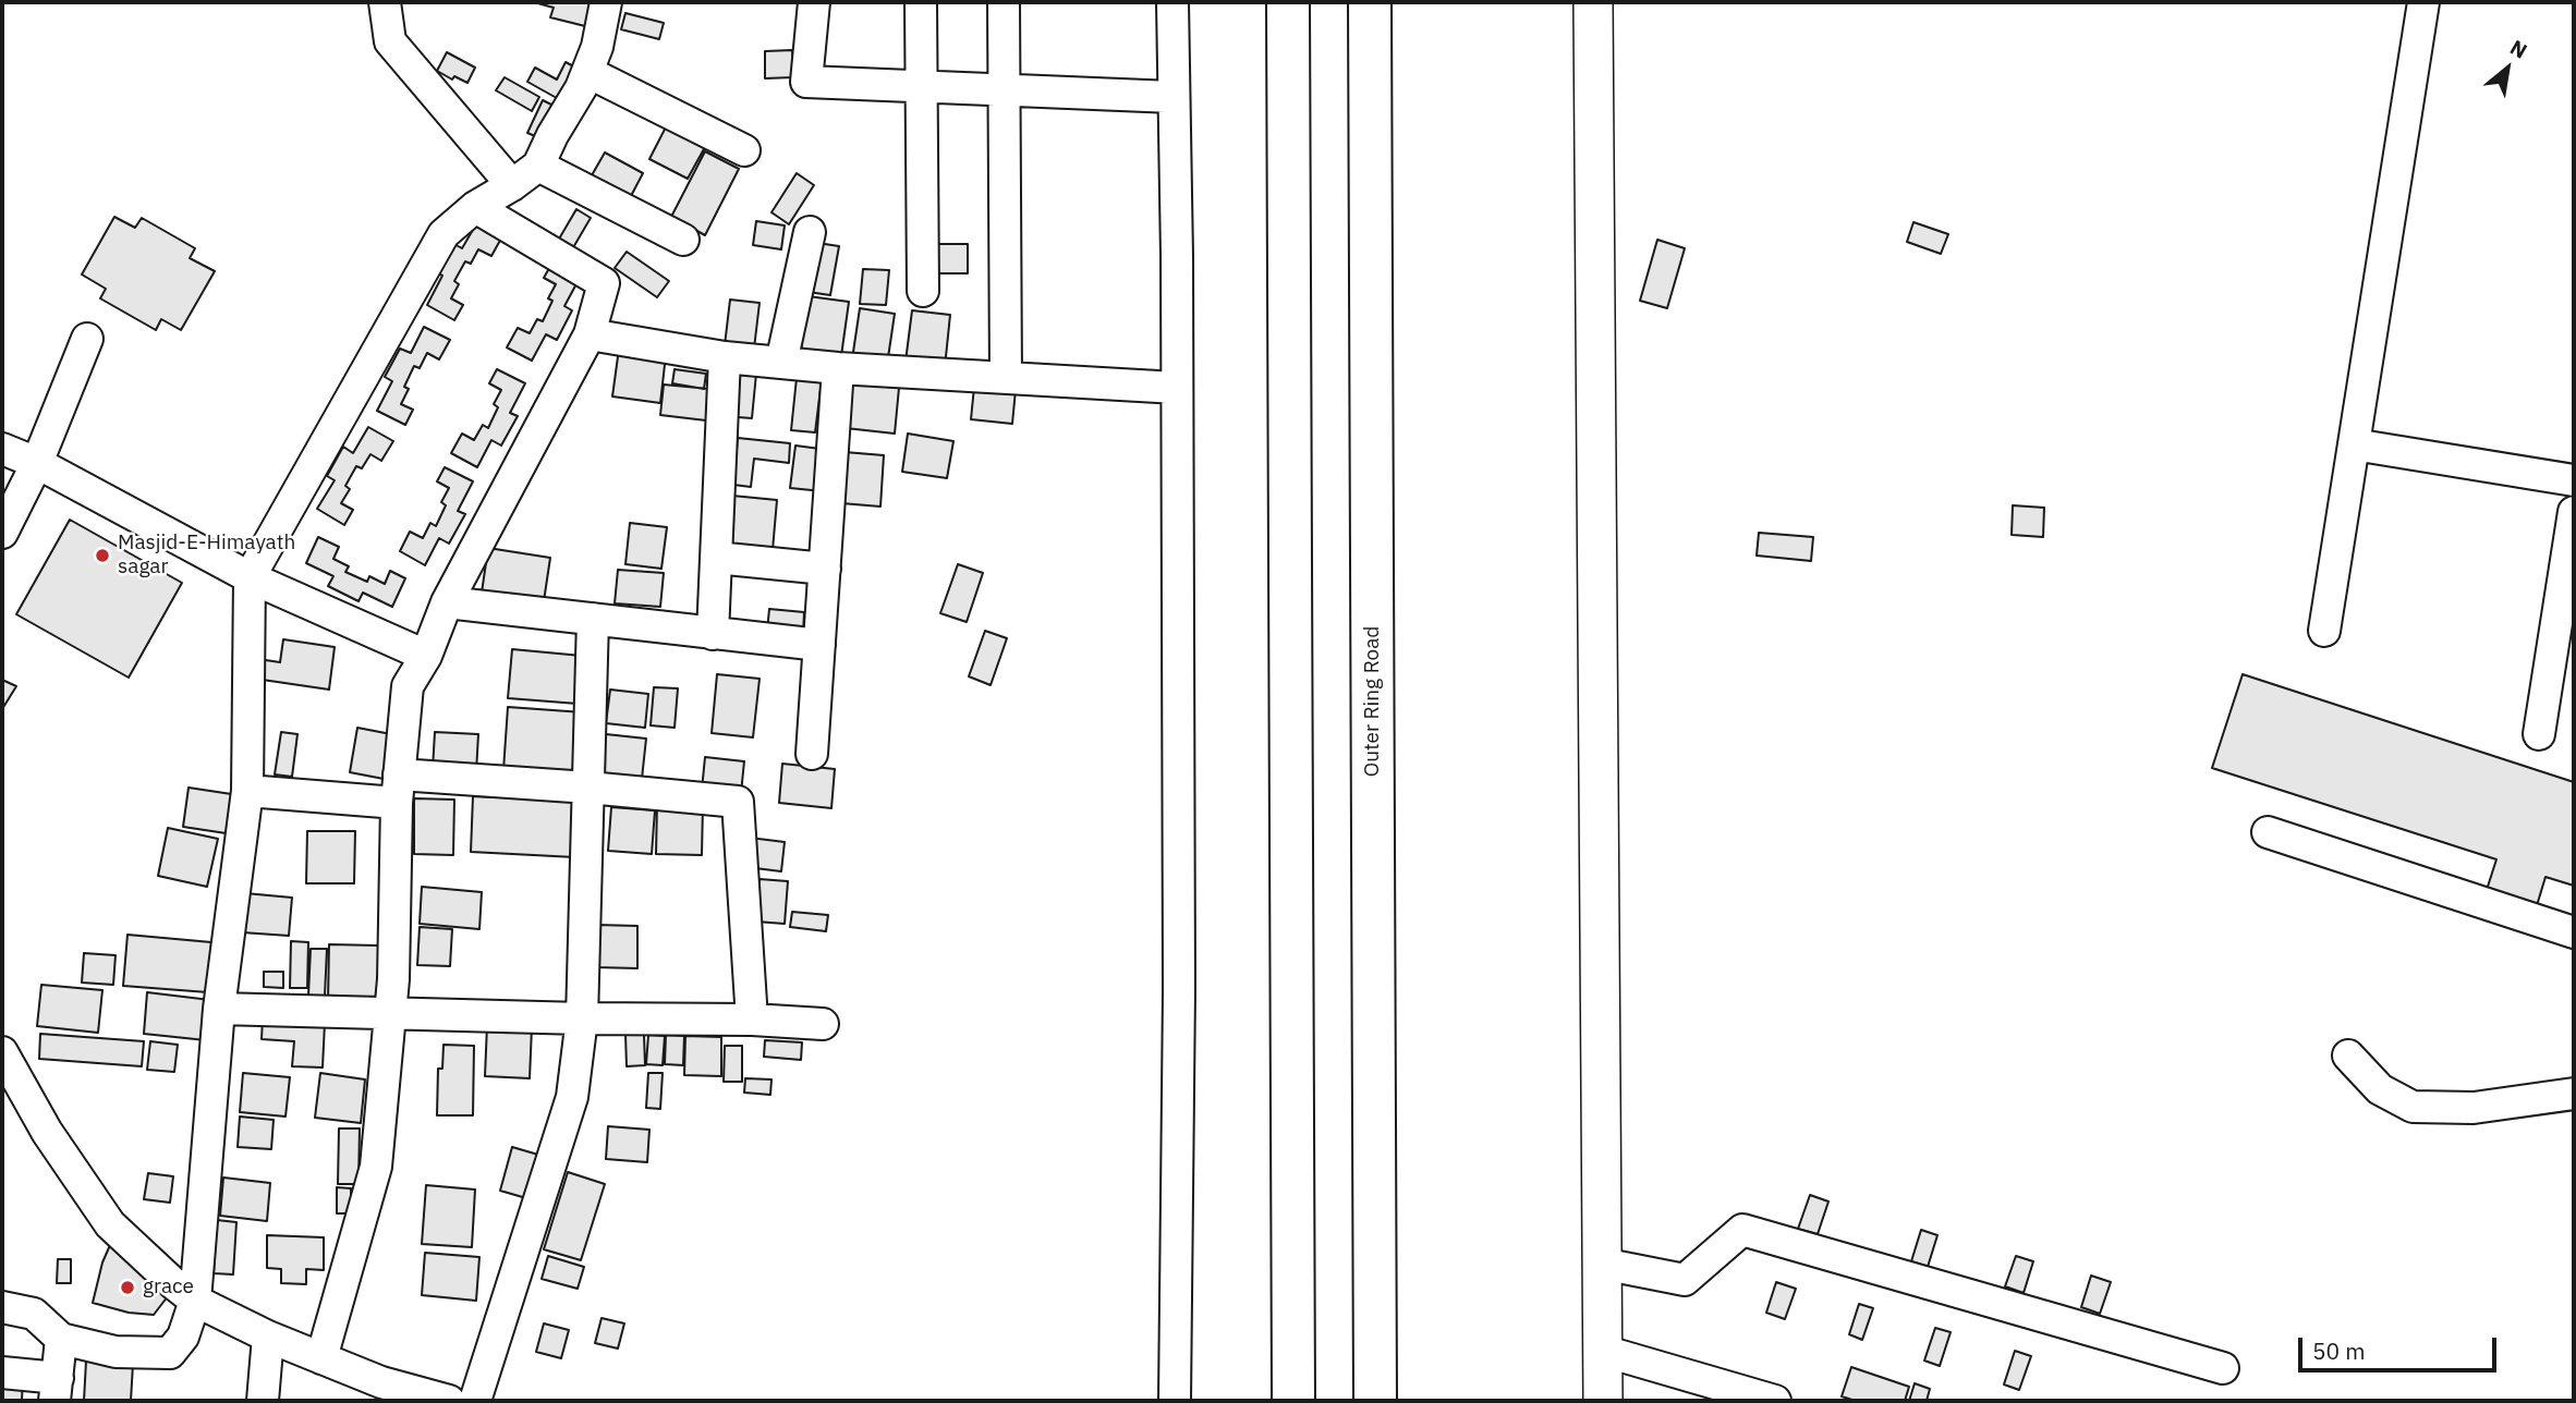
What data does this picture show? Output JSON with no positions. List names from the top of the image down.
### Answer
{
  "streets": {
    "highway": ["Outer Ring Road"]
  },
  "places": ["Masjid-E-Himayath sagar", "grace"],
  "scale_bar": "50 m",
  "north": "top right"
}
